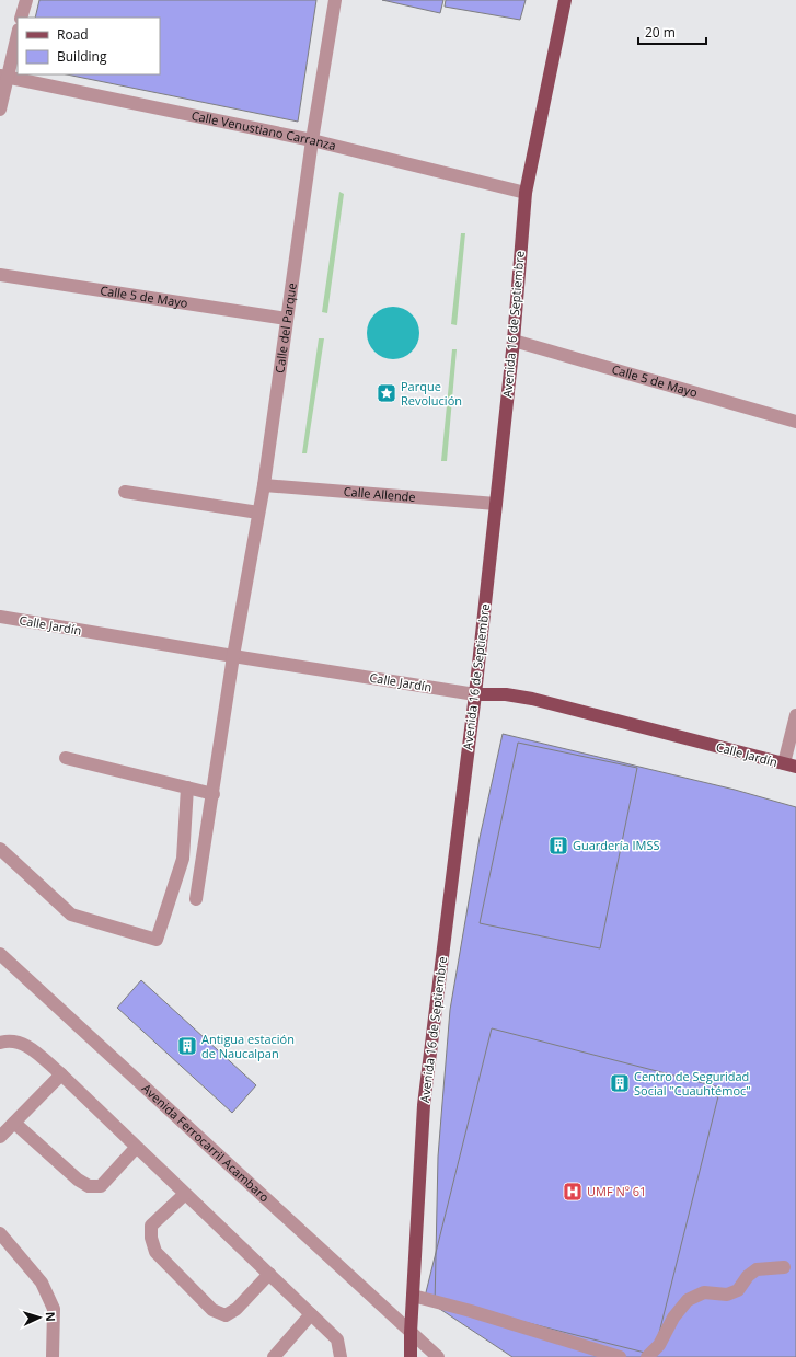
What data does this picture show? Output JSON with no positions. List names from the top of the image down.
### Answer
{
  "streets": {
    "main road": ["Avenida 16 de Septiembre", "Calle Jardín"],
    "street": [
      "Calle Venustiano Carranza",
      "Calle 5 de Mayo",
      "Calle del Parque",
      "Calle Allende",
      "Avenida Ferrocarril Acambaro"
    ]
  },
  "crossings": [
    ["Calle Venustiano Carranza", "Avenida 16 de Septiembre"],
    ["Calle Venustiano Carranza", "Calle del Parque"],
    ["Calle 5 de Mayo", "Avenida 16 de Septiembre"],
    ["Calle 5 de Mayo", "Calle del Parque"],
    ["Avenida 16 de Septiembre", "Calle Allende"],
    ["Avenida 16 de Septiembre", "Calle Jardín"],
    ["Avenida 16 de Septiembre", "Avenida Ferrocarril Acambaro"],
    ["Calle del Parque", "Calle Allende"],
    ["Calle del Parque", "Calle Jardín"]
  ],
  "places": {
    "place": ["Parque Revolución"],
    "building": ["Guardería IMSS", "Antigua estación de Naucalpan", "Centro de Seguridad Social \"Cuauhtémoc\""],
    "hospital": ["UMF Nº 61"]
  },
  "legend": ["Road", "Building"],
  "scale_bar": "20 m",
  "north": "right"
}
